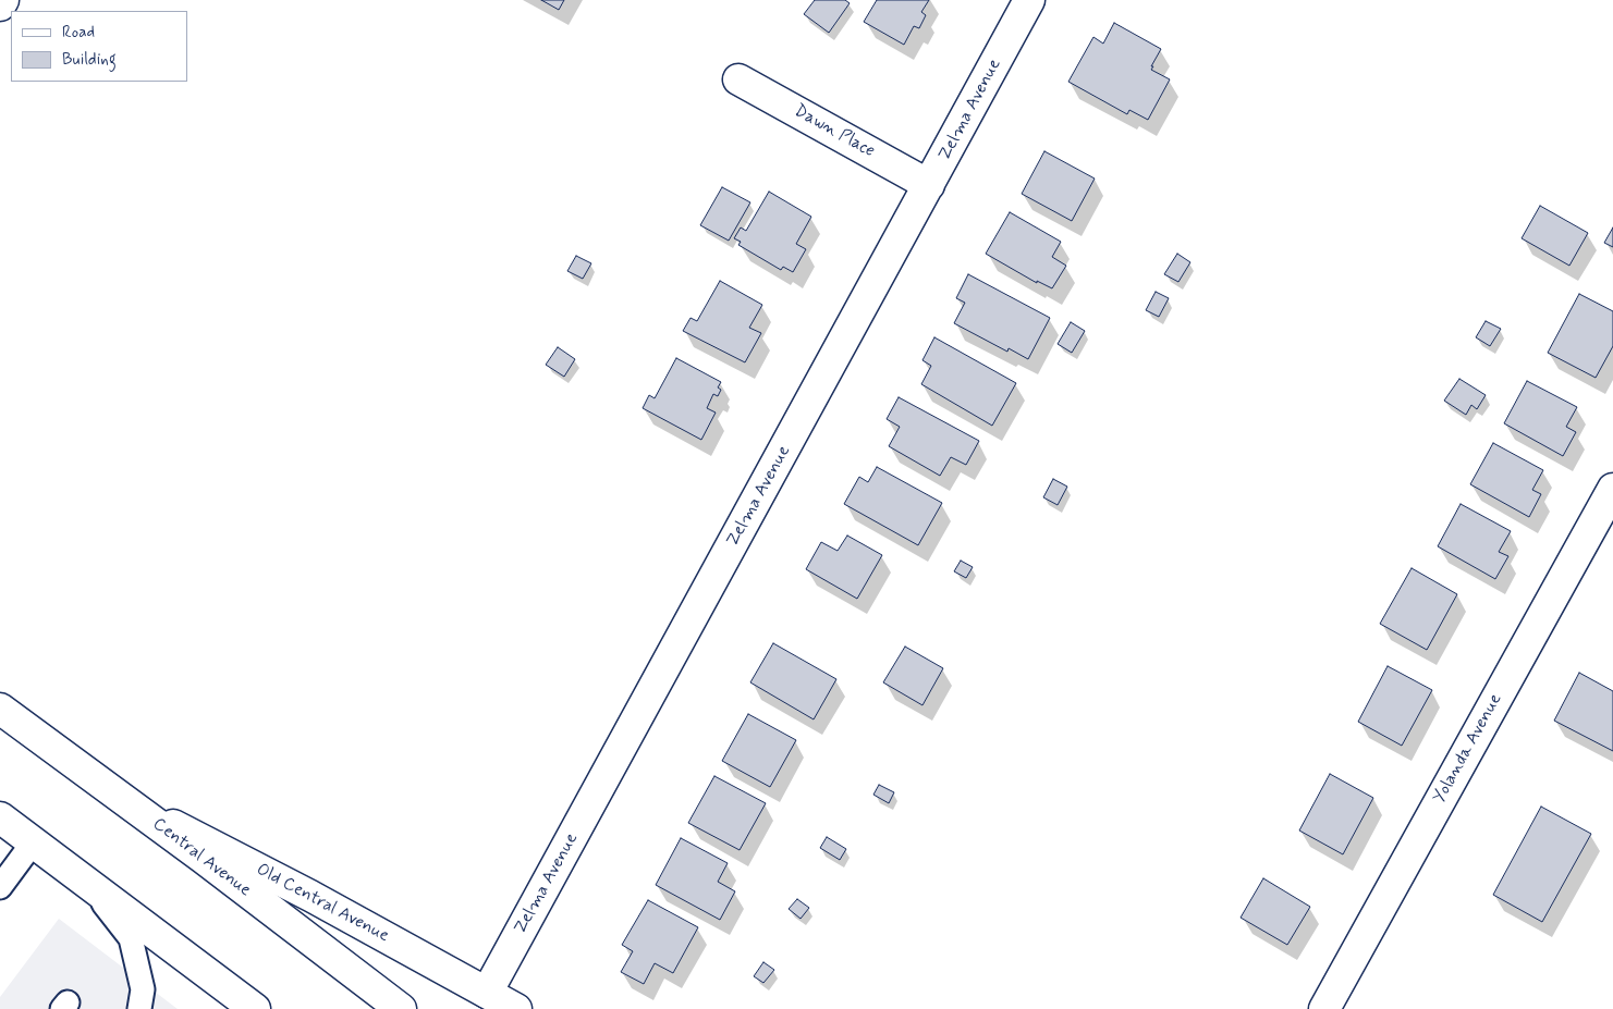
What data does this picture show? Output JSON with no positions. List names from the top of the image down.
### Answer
{
  "streets": {
    "street": [
      "Zelma Avenue",
      "Dawn Place",
      "Yolanda Avenue",
      "Central Avenue",
      "Old Central Avenue"
    ]
  },
  "crossings": [
    ["Zelma Avenue", "Dawn Place"],
    ["Zelma Avenue", "Old Central Avenue"],
    ["Central Avenue", "Old Central Avenue"]
  ],
  "legend": ["Road", "Building"]
}
